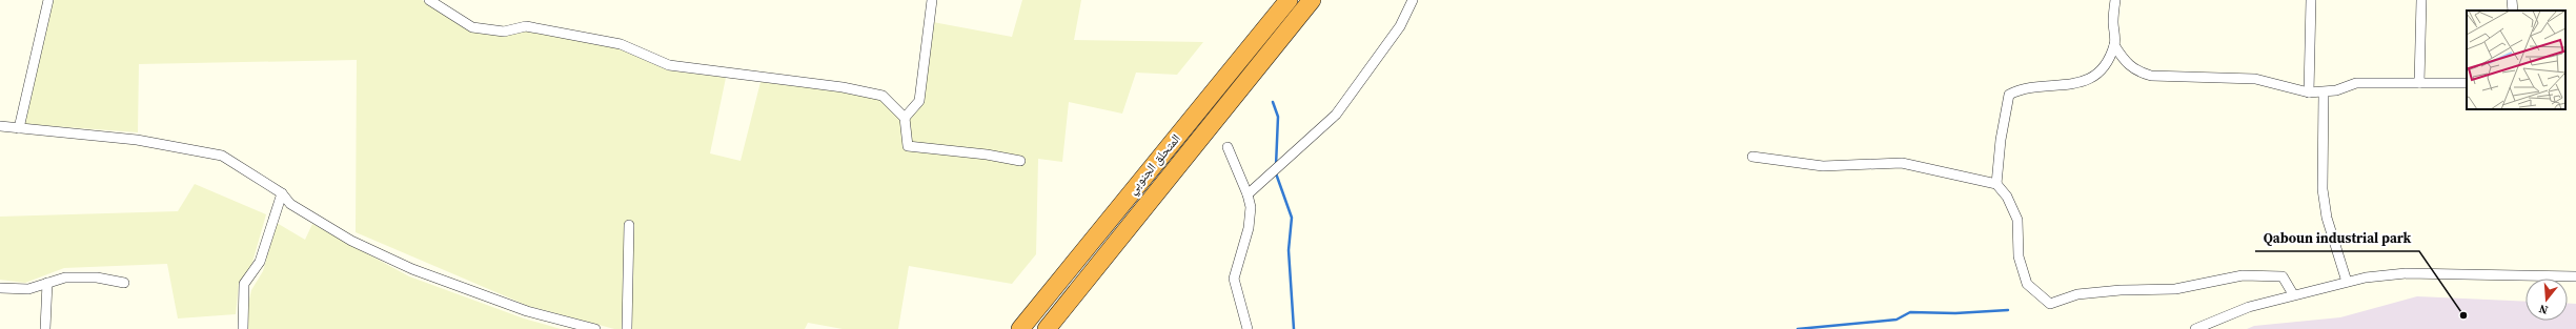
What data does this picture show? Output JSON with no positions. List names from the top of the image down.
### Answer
{
  "streets": {
    "highway": ["المتحلق الجنوبي"]
  },
  "places": ["Qaboun industrial park"],
  "north": "bottom"
}
